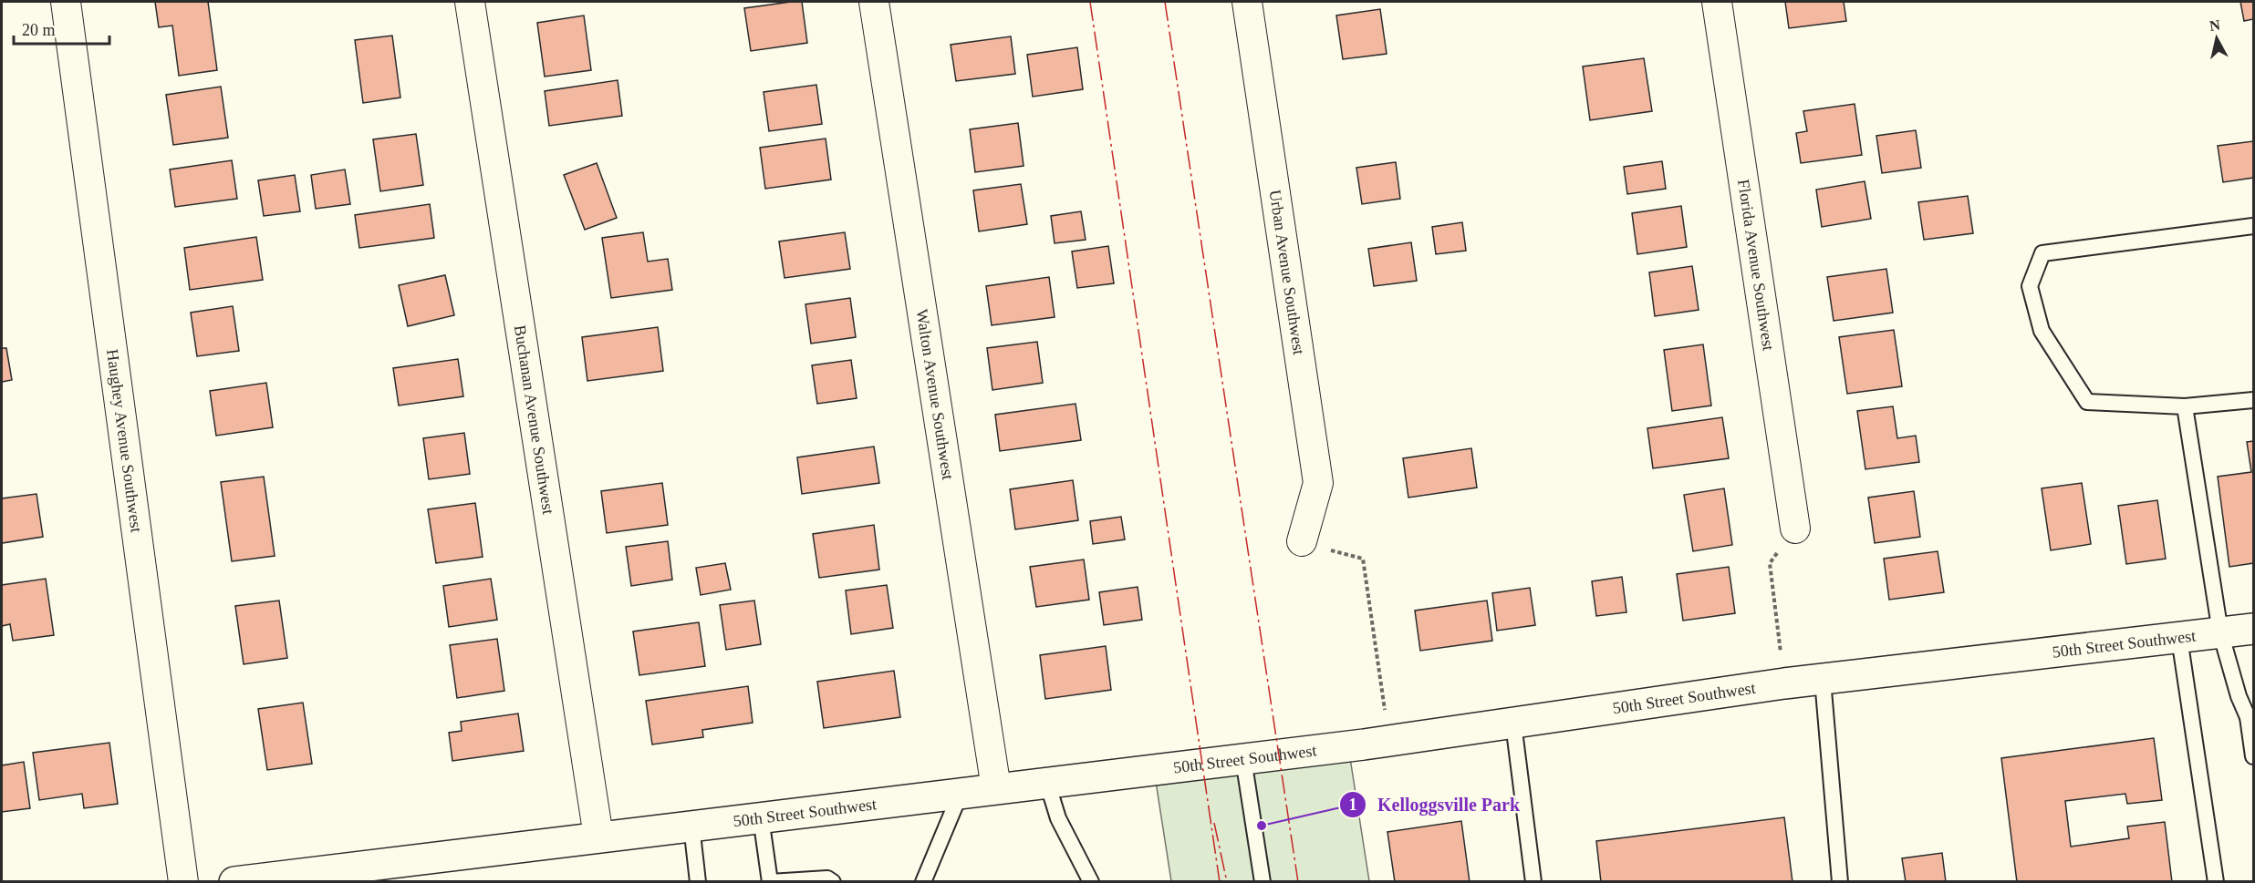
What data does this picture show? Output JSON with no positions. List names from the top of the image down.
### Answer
{
  "streets": {
    "street": [
      "Florida Avenue Southwest",
      "Urban Avenue Southwest",
      "Walton Avenue Southwest",
      "Buchanan Avenue Southwest",
      "Haughey Avenue Southwest",
      "50th Street Southwest"
    ]
  },
  "crossings": [
    ["Walton Avenue Southwest", "50th Street Southwest"],
    ["Buchanan Avenue Southwest", "50th Street Southwest"]
  ],
  "places": ["Kelloggsville Park"],
  "scale_bar": "20 m",
  "north": "top"
}
